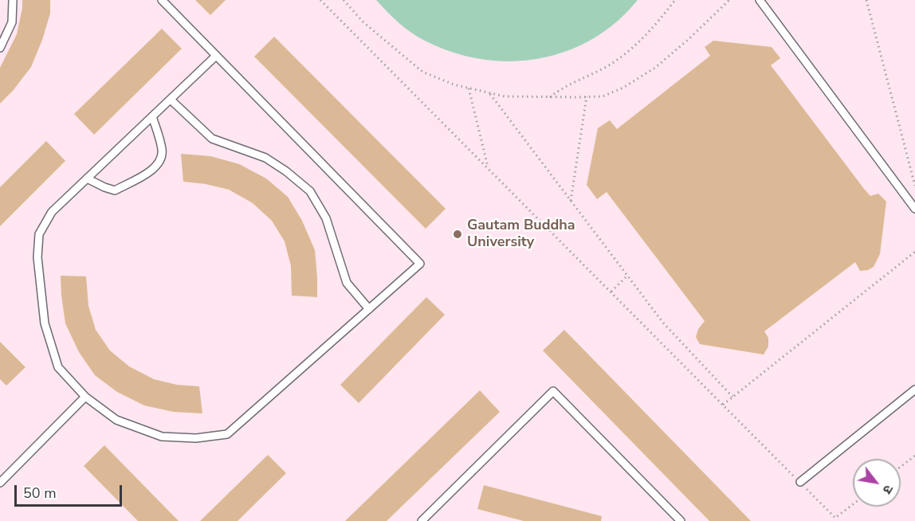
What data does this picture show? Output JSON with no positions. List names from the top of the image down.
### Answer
{
  "places": ["Gautam Buddha University"],
  "scale_bar": "50 m",
  "north": "bottom right"
}
